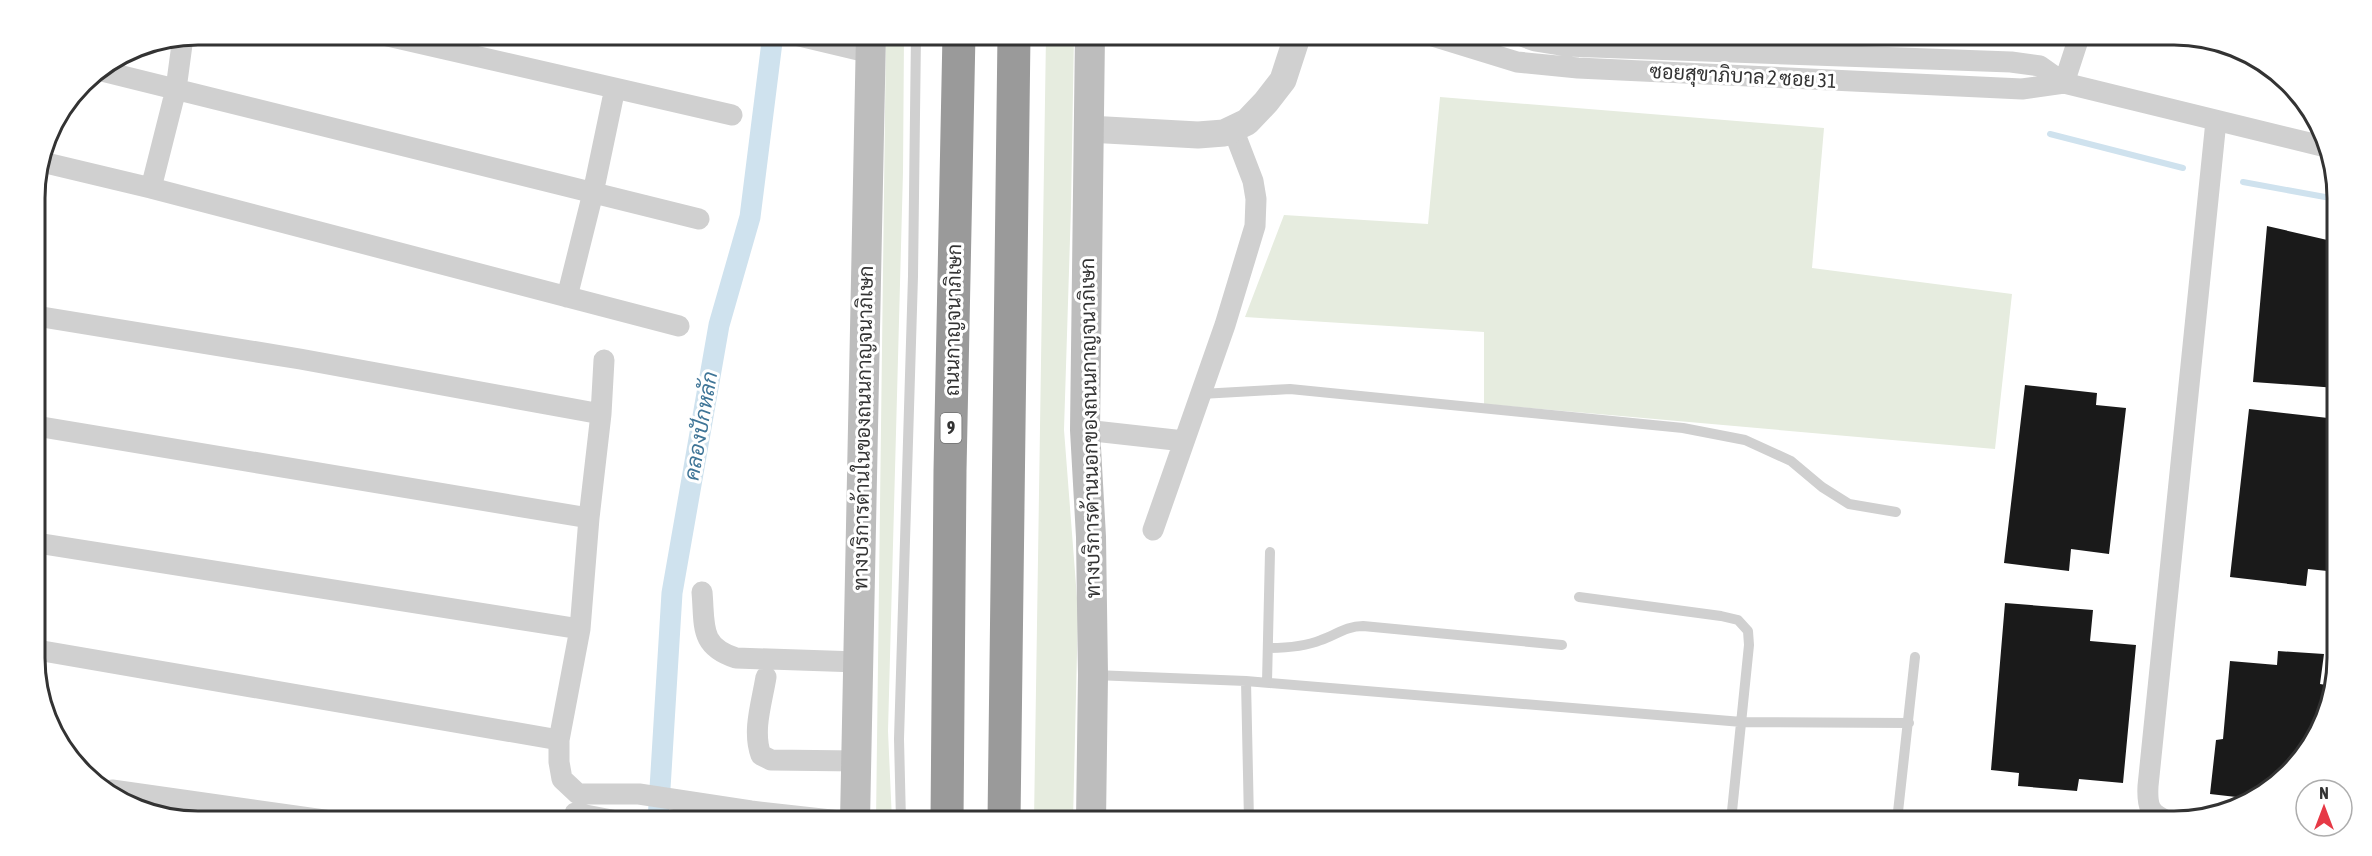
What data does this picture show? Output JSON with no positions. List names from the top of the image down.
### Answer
{
  "streets": {
    "highway": ["ถนนกาญจนาภิเษก", "9"],
    "main road": ["ทางบริการด้านในของถนนกาญจนาภิเษก", "ทางบริการด้านนอกของถนนกาญจนาภิเษก"],
    "street": ["ซอยสุขาภิบาล 2 ซอย 31"]
  },
  "water": ["คลองปักหลัก"],
  "north": "top"
}
